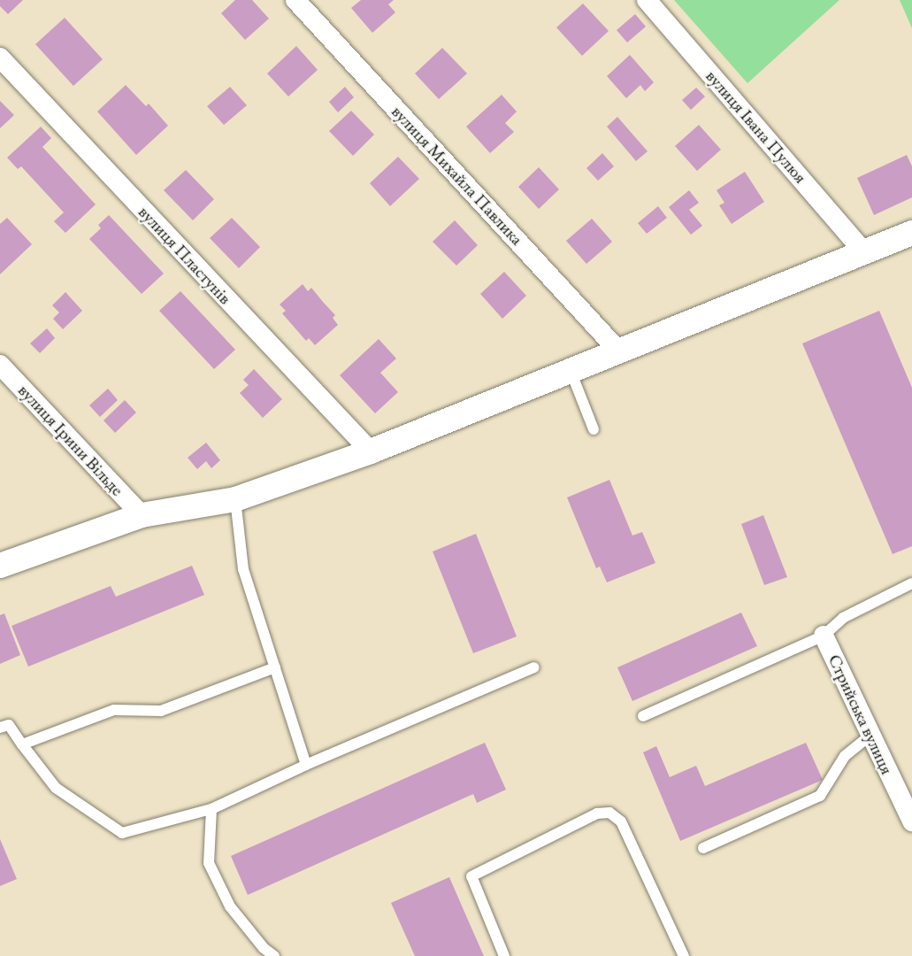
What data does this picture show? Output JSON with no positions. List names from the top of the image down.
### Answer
{
  "streets": {
    "street": [
      "вулиця Івана Пулюя",
      "вулиця Михайла Павлика",
      "вулиця Пластунів",
      "вулиця Ірини Вільде",
      "Стрийська вулиця"
    ]
  }
}
